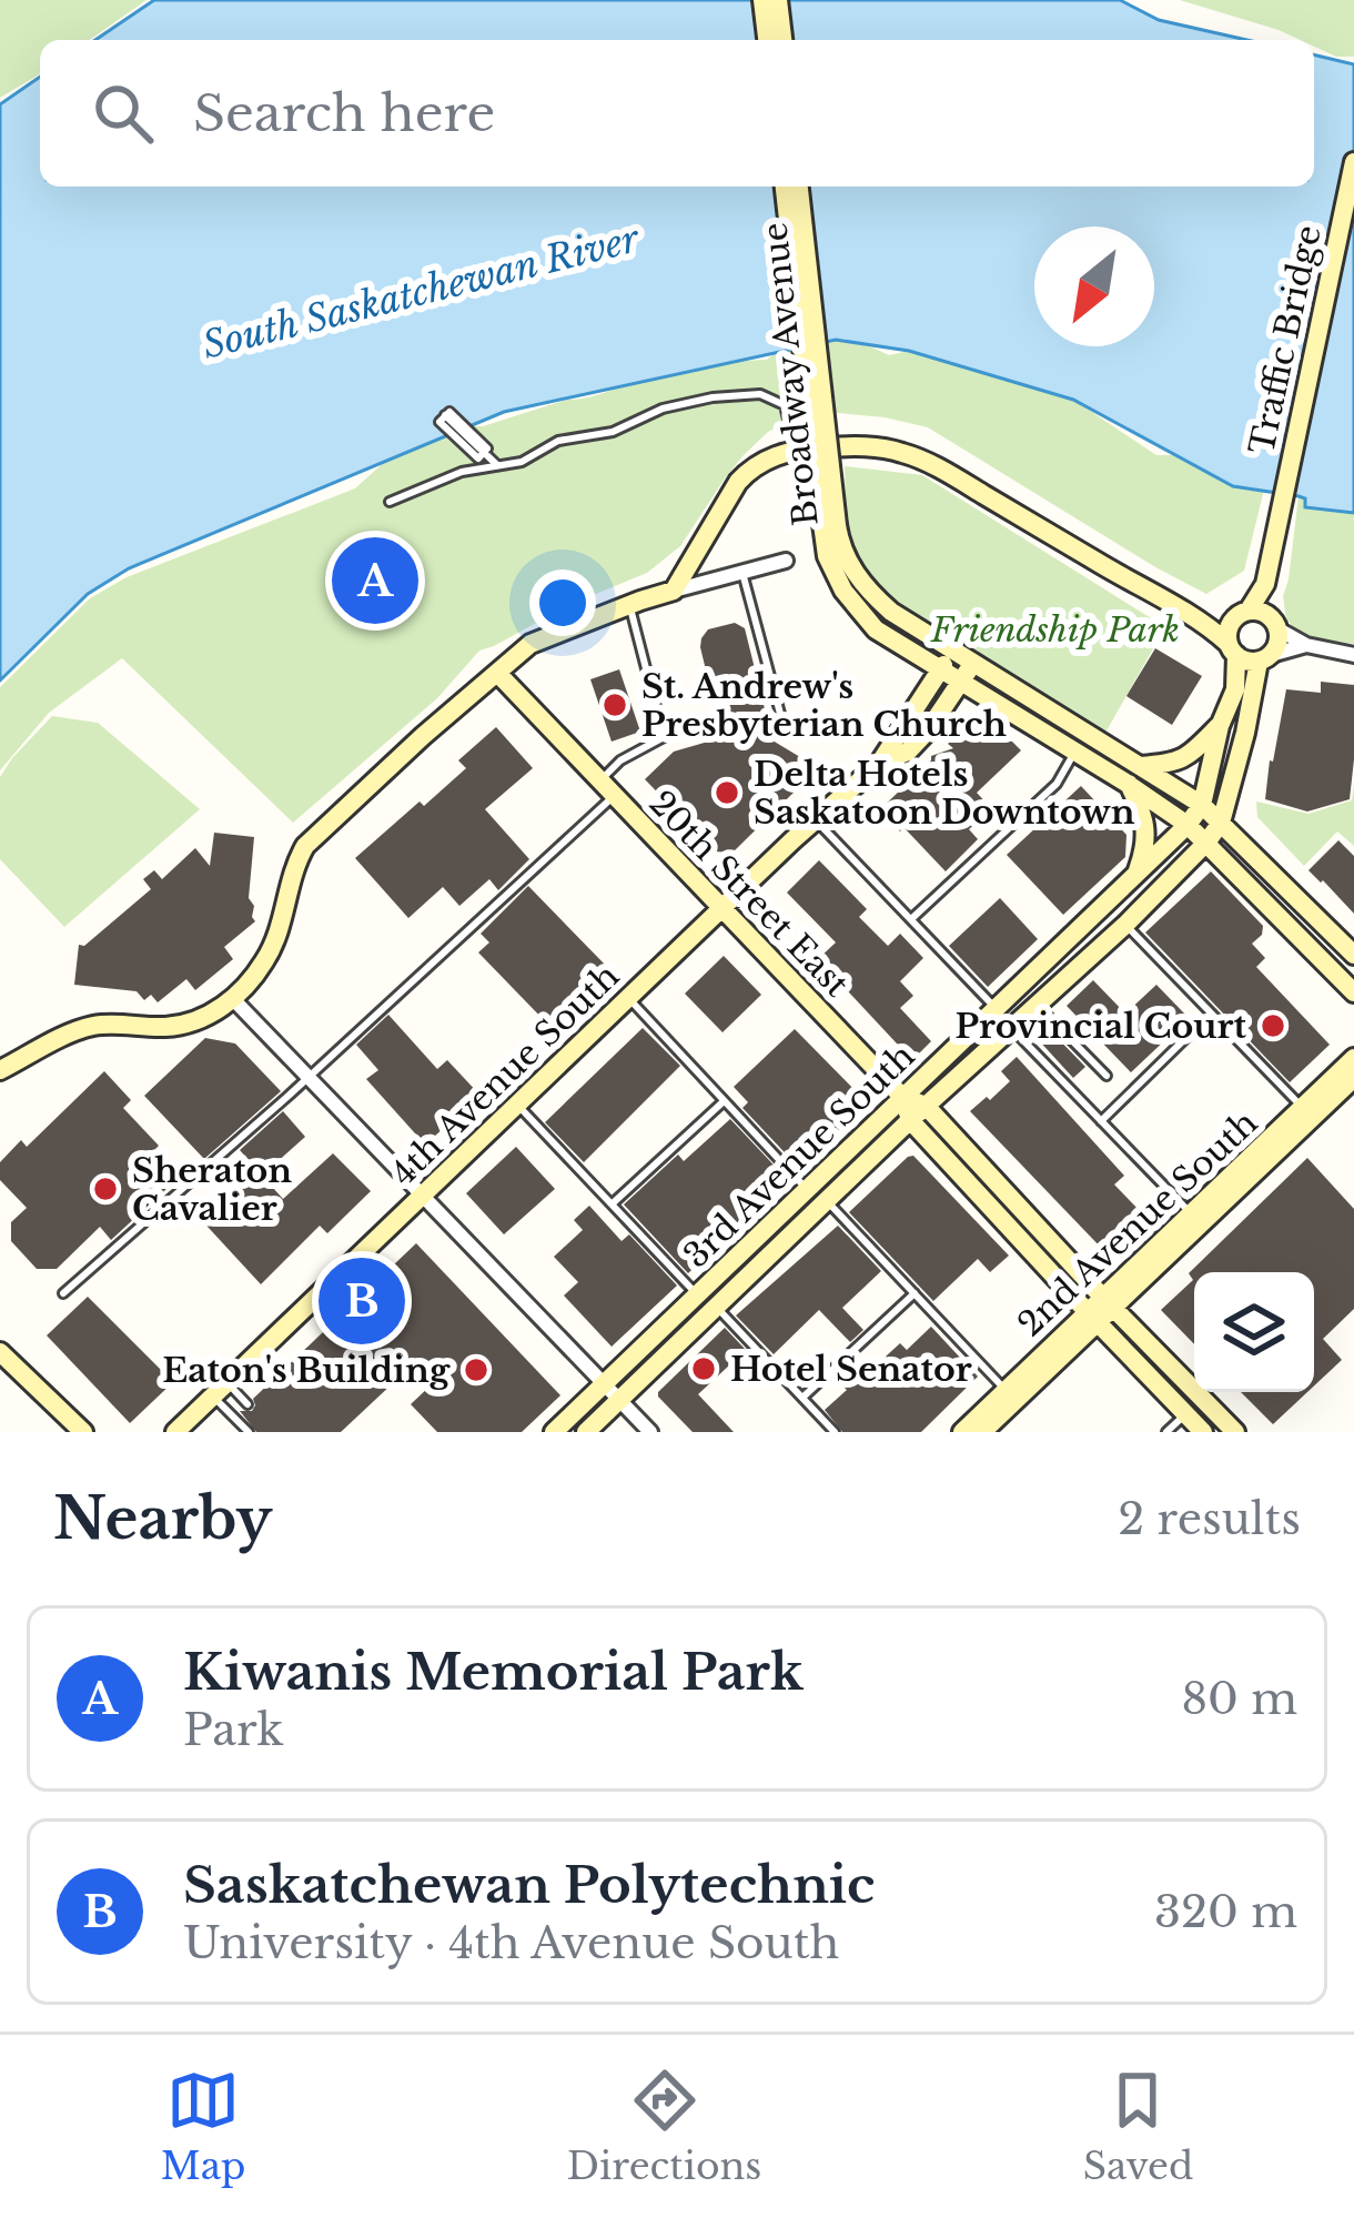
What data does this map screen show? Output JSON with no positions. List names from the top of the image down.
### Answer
{
  "streets": {
    "main road": [
      "Traffic Bridge",
      "Broadway Avenue",
      "20th Street East",
      "4th Avenue South",
      "3rd Avenue South",
      "2nd Avenue South"
    ]
  },
  "crossings": [
    ["20th Street East", "4th Avenue South"],
    ["20th Street East", "3rd Avenue South"],
    ["20th Street East", "2nd Avenue South"]
  ],
  "water": ["South Saskatchewan River"],
  "parks": ["Friendship Park"],
  "places": [
    "St. Andrew's Presbyterian Church",
    "Delta Hotels Saskatoon Downtown",
    "Provincial Court",
    "Sheraton Cavalier",
    "Hotel Senator",
    "Eaton's Building"
  ],
  "north": "bottom left",
  "page": {
    "search": "Search here",
    "pins": ["A", "B"],
    "heading": ["Nearby", "2 results"],
    "list": [
      {
        "mark": "A",
        "name": "Kiwanis Memorial Park",
        "note": "Park",
        "value": "80 m"
      },
      {
        "mark": "B",
        "name": "Saskatchewan Polytechnic",
        "note": "University · 4th Avenue South",
        "value": "320 m"
      }
    ],
    "nav": ["Map", "Directions", "Saved"]
  }
}
